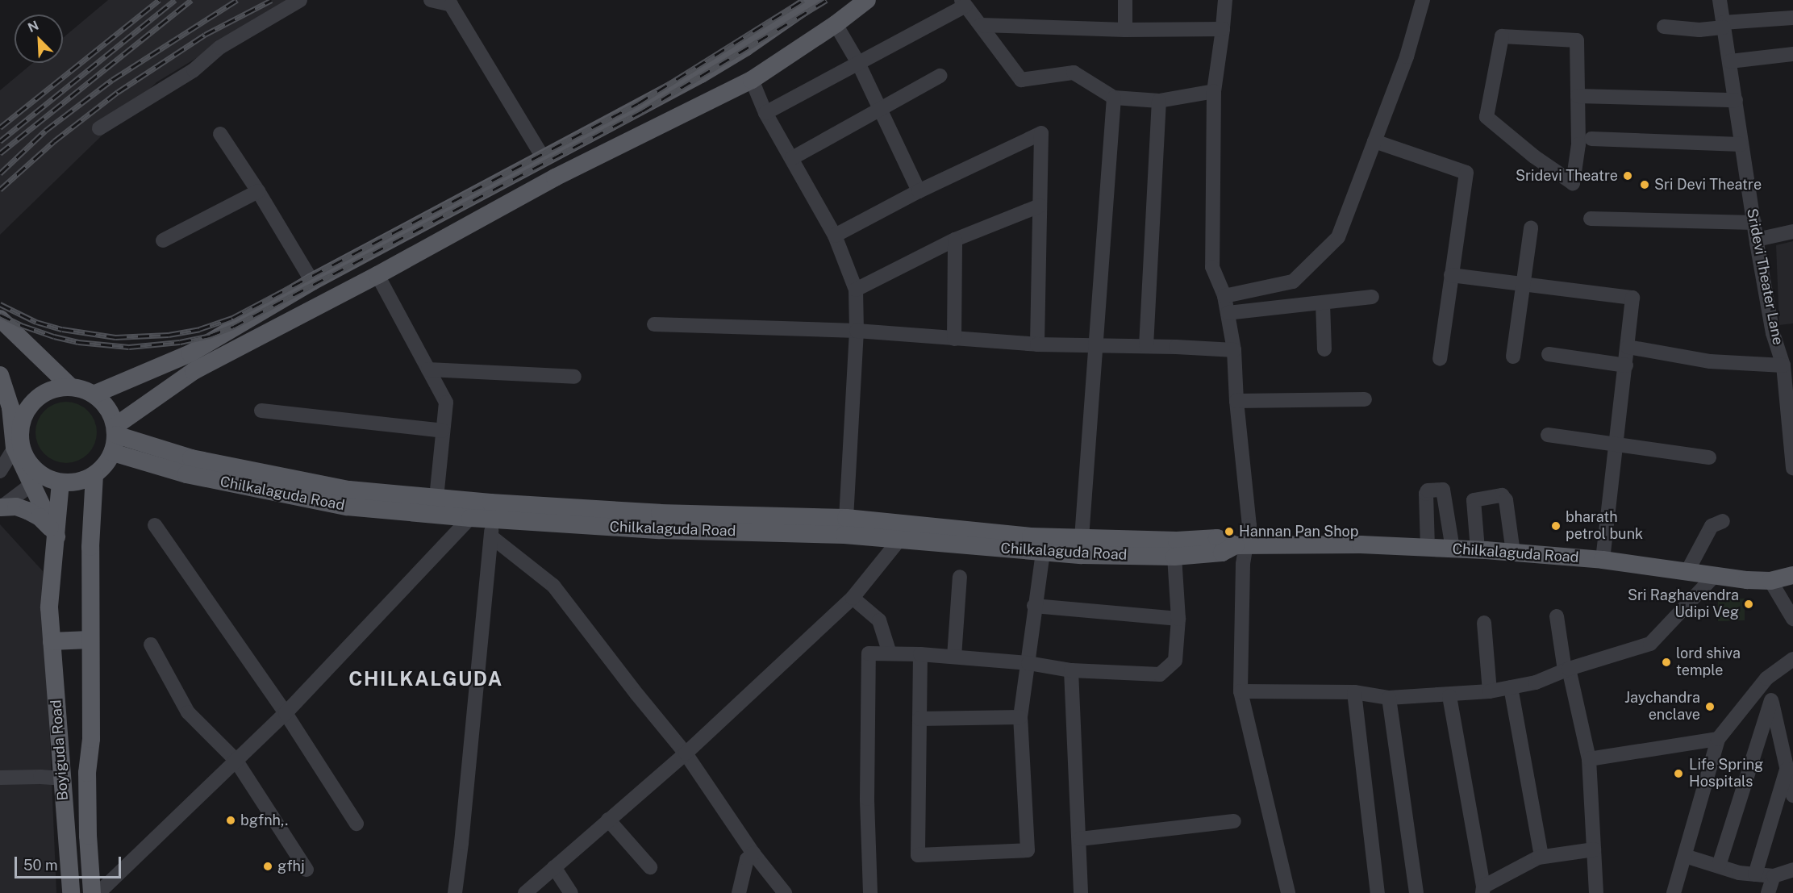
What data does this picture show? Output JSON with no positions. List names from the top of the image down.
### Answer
{
  "streets": {
    "main road": ["Chilkalaguda Road", "Boyiguda Road"],
    "street": ["Sridevi Theater Lane"]
  },
  "crossings": [
    ["Chilkalaguda Road", "Boyiguda Road"]
  ],
  "districts": ["CHILKALGUDA"],
  "places": [
    "Sridevi Theatre",
    "Sri Devi Theatre",
    "bharath petrol bunk",
    "Hannan Pan Shop",
    "Sri Raghavendra Udipi Veg",
    "lord shiva temple",
    "Jaychandra enclave",
    "Life Spring Hospitals",
    "bgfnh,.",
    "gfhj"
  ],
  "scale_bar": "50 m",
  "north": "top left"
}
